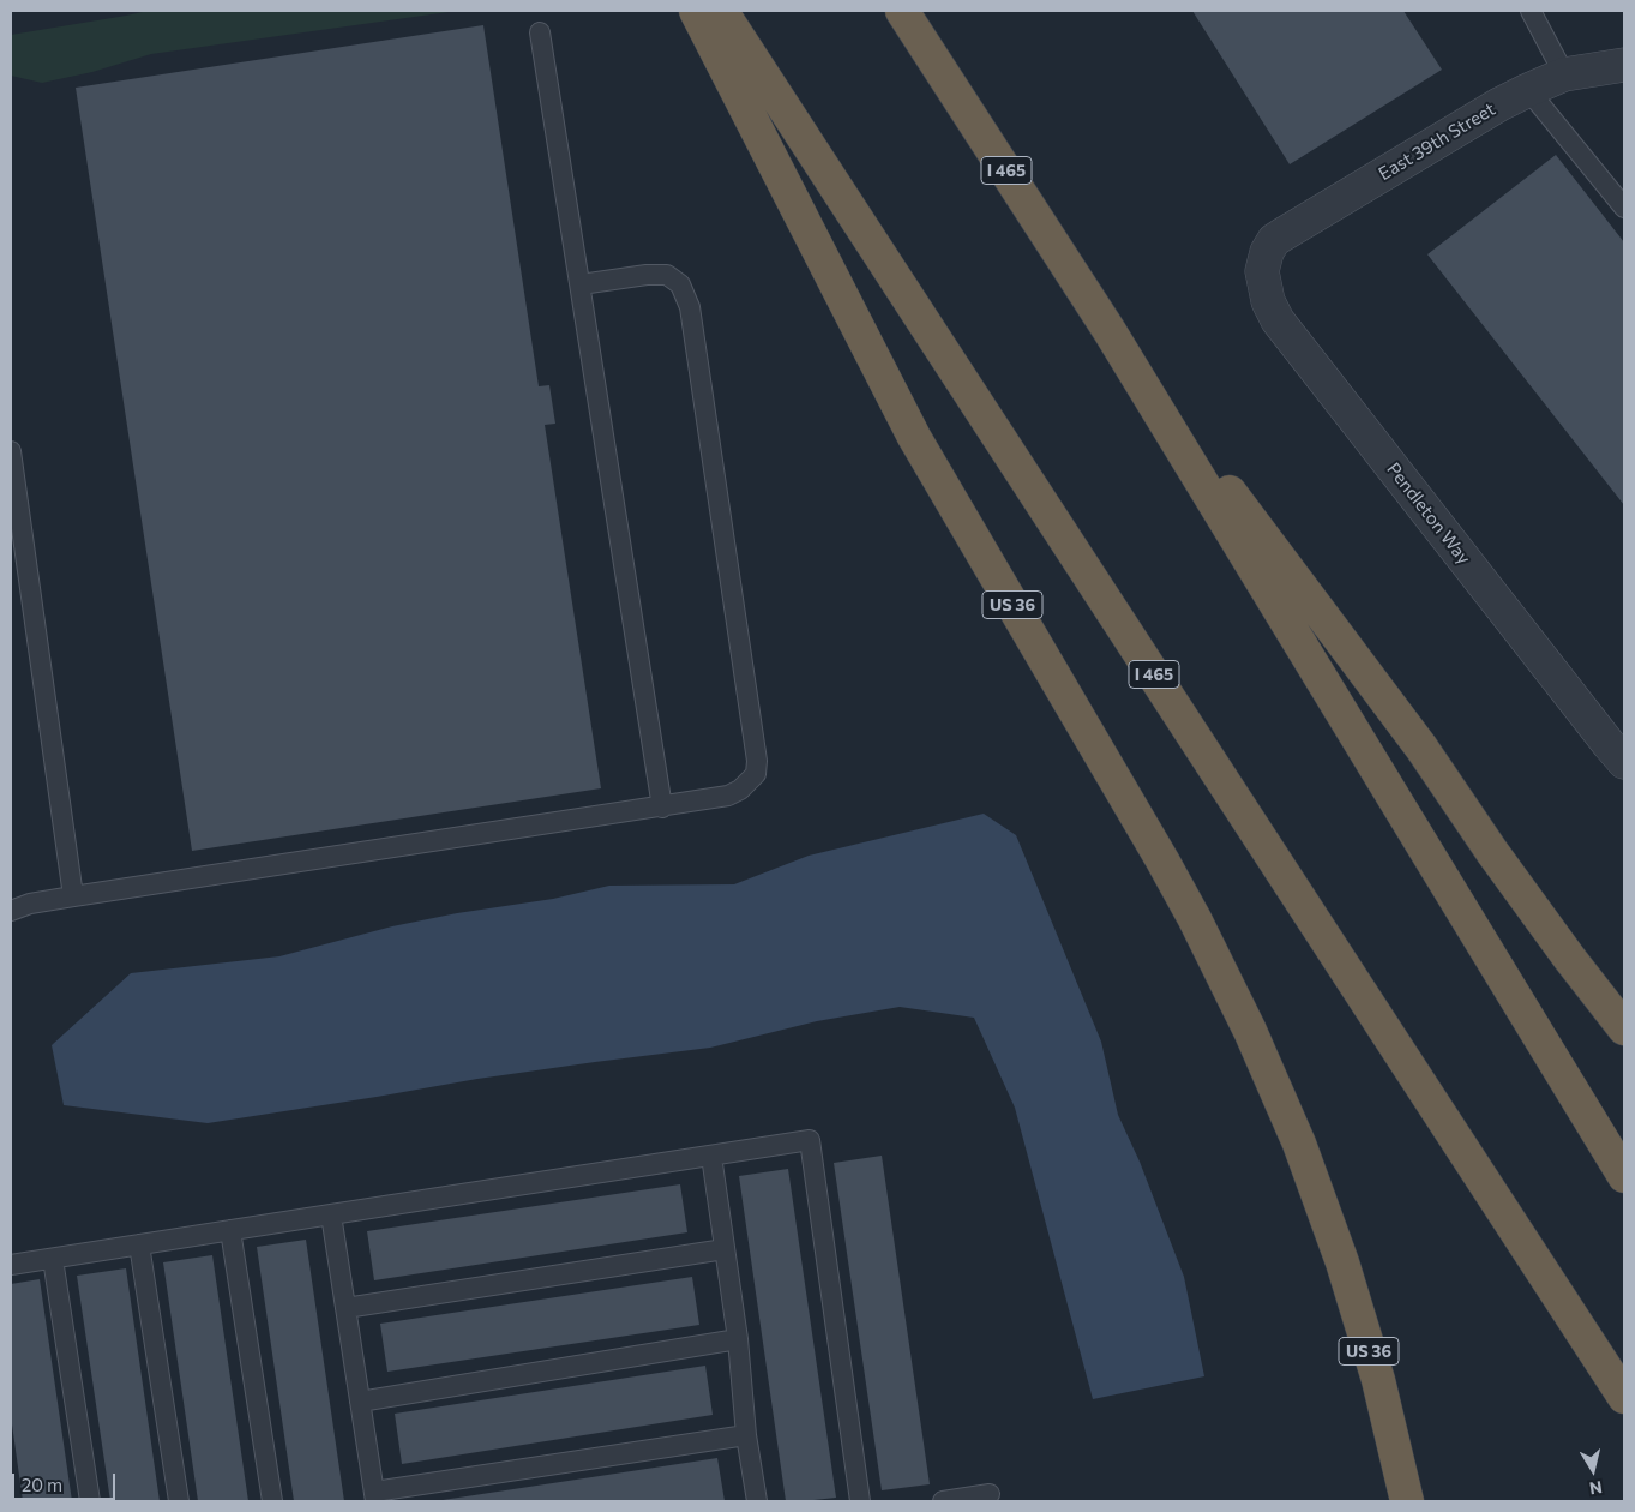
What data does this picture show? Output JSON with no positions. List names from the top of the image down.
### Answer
{
  "streets": {
    "highway": ["I 465", "US 36"],
    "street": ["East 39th Street", "Pendleton Way"]
  },
  "crossings": [
    ["East 39th Street", "Pendleton Way"]
  ],
  "scale_bar": "20 m",
  "north": "bottom"
}
